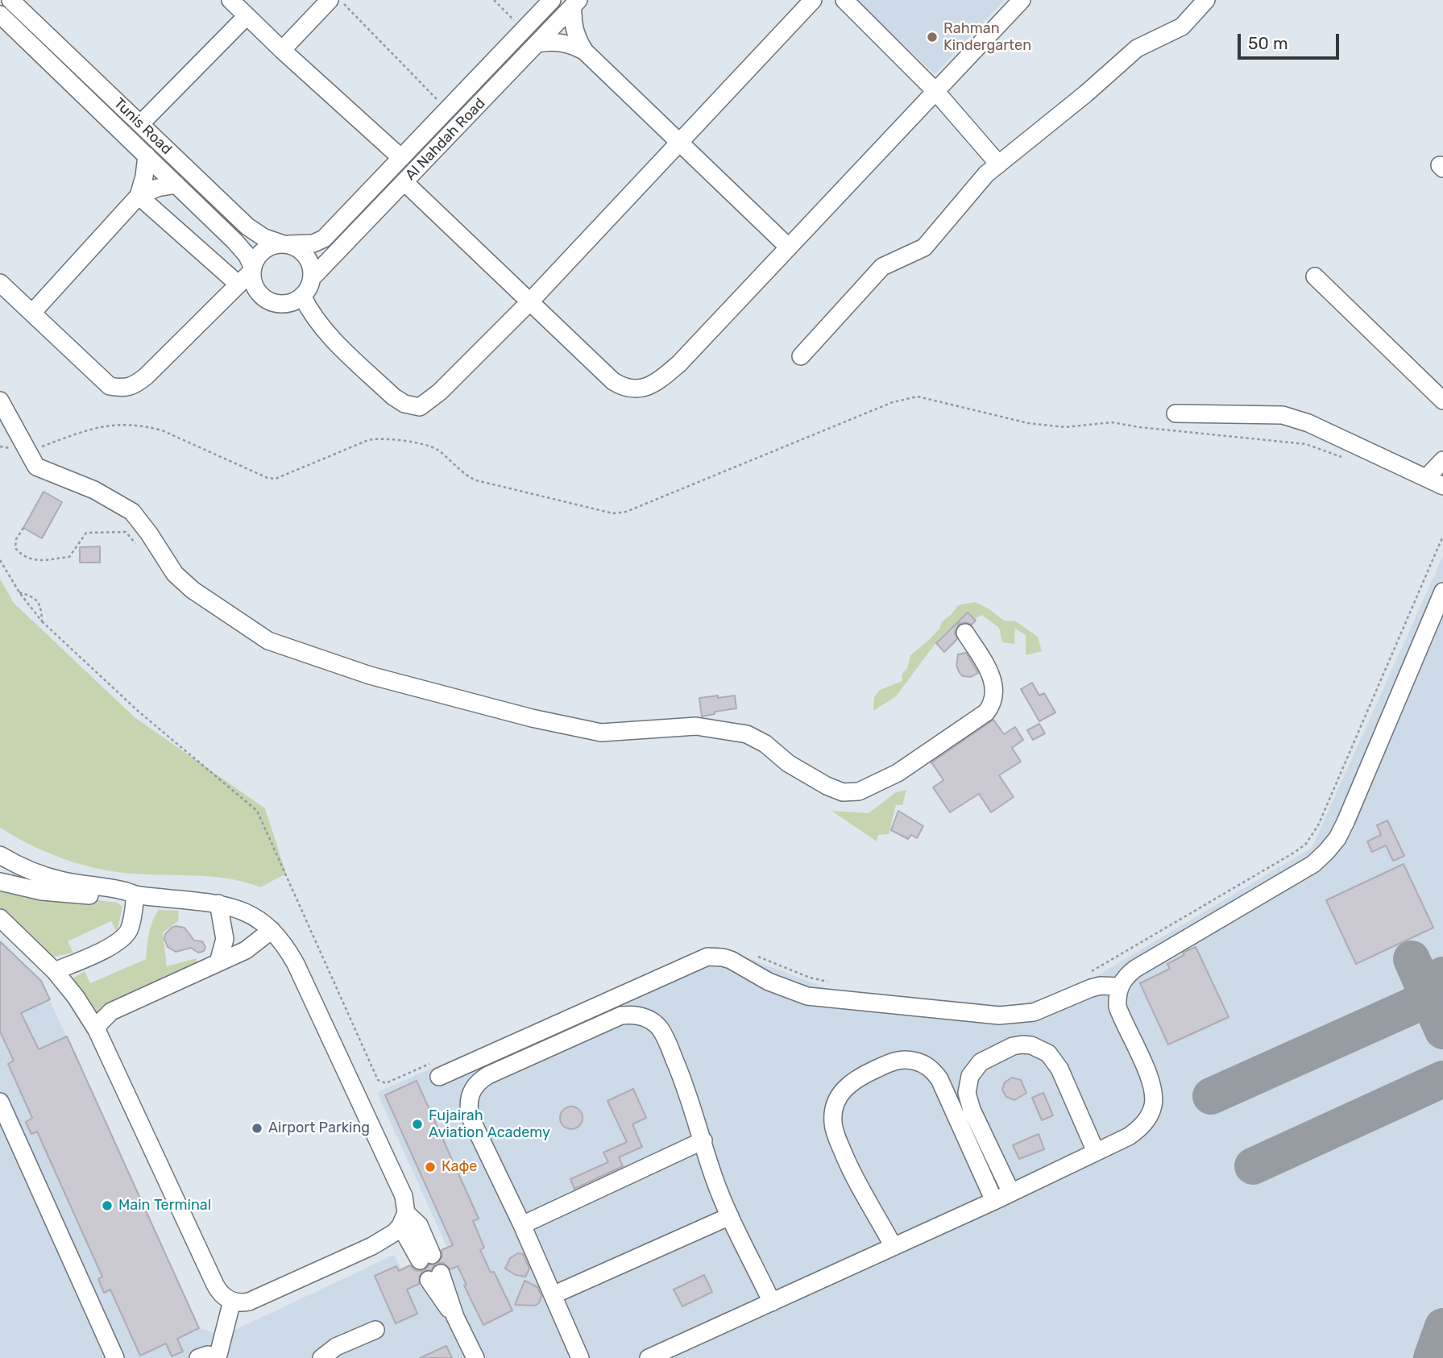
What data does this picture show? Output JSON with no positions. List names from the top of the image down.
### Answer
{
  "streets": {
    "street": ["Tunis Road", "Al Nahdah Road"]
  },
  "crossings": [
    ["Tunis Road", "Al Nahdah Road"]
  ],
  "places": [
    "Rahman Kindergarten",
    "Fujairah Aviation Academy",
    "Airport Parking",
    "Кафе",
    "Main Terminal"
  ],
  "scale_bar": "50 m"
}
